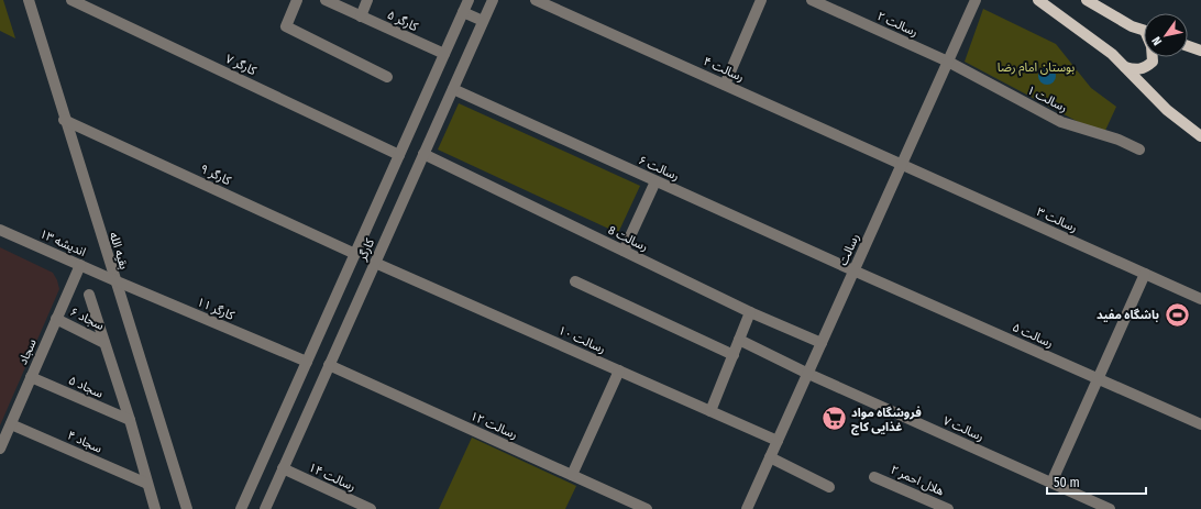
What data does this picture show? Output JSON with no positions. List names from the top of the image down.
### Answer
{
  "streets": {
    "street": [
      "کارگر ۵",
      "رسالت ۲",
      "کارگر ۷",
      "رسالت ۴",
      "رسالت ۱",
      "رسالت ۶",
      "کارگر ۹",
      "رسالت ۳",
      "رسالت 8",
      "اندیشه ۱۳",
      "کارگر",
      "رسالت",
      "بقیه الله",
      "کارگر ۱۱",
      "سجاد ۶",
      "رسالت ۵",
      "رسالت ۱۰",
      "سجاد",
      "سجاد ۵",
      "رسالت ۱۲",
      "رسالت ۷",
      "سجاد ۴",
      "رسالت ۱۴",
      "هلال احمر ۲"
    ]
  },
  "crossings": [
    ["کارگر ۵", "کارگر"],
    ["رسالت ۲", "رسالت ۱"],
    ["رسالت ۲", "رسالت"],
    ["کارگر ۷", "کارگر"],
    ["رسالت ۴", "رسالت ۳"],
    ["رسالت ۴", "رسالت"],
    ["رسالت ۱", "رسالت"],
    ["رسالت ۶", "کارگر"],
    ["رسالت ۶", "رسالت"],
    ["رسالت ۶", "رسالت ۵"],
    ["کارگر ۹", "کارگر"],
    ["کارگر ۹", "بقیه الله"],
    ["رسالت ۳", "رسالت"],
    ["رسالت 8", "کارگر"],
    ["رسالت 8", "رسالت"],
    ["اندیشه ۱۳", "بقیه الله"],
    ["اندیشه ۱۳", "کارگر ۱۱"],
    ["اندیشه ۱۳", "سجاد"],
    ["کارگر", "کارگر ۱۱"],
    ["کارگر", "رسالت ۱۰"],
    ["کارگر", "رسالت ۱۲"],
    ["کارگر", "رسالت ۱۴"],
    ["رسالت", "رسالت ۵"],
    ["رسالت", "رسالت ۱۰"],
    ["رسالت", "رسالت ۷"],
    ["بقیه الله", "کارگر ۱۱"],
    ["سجاد ۶", "سجاد"],
    ["سجاد", "سجاد ۵"],
    ["سجاد", "سجاد ۴"]
  ],
  "parks": ["بوستان امام رضا"],
  "places": {
    "sports": ["باشگاه مفید"],
    "supermarket": ["فروشگاه مواد غذایی کاج"]
  },
  "scale_bar": "50 m",
  "north": "bottom left"
}
